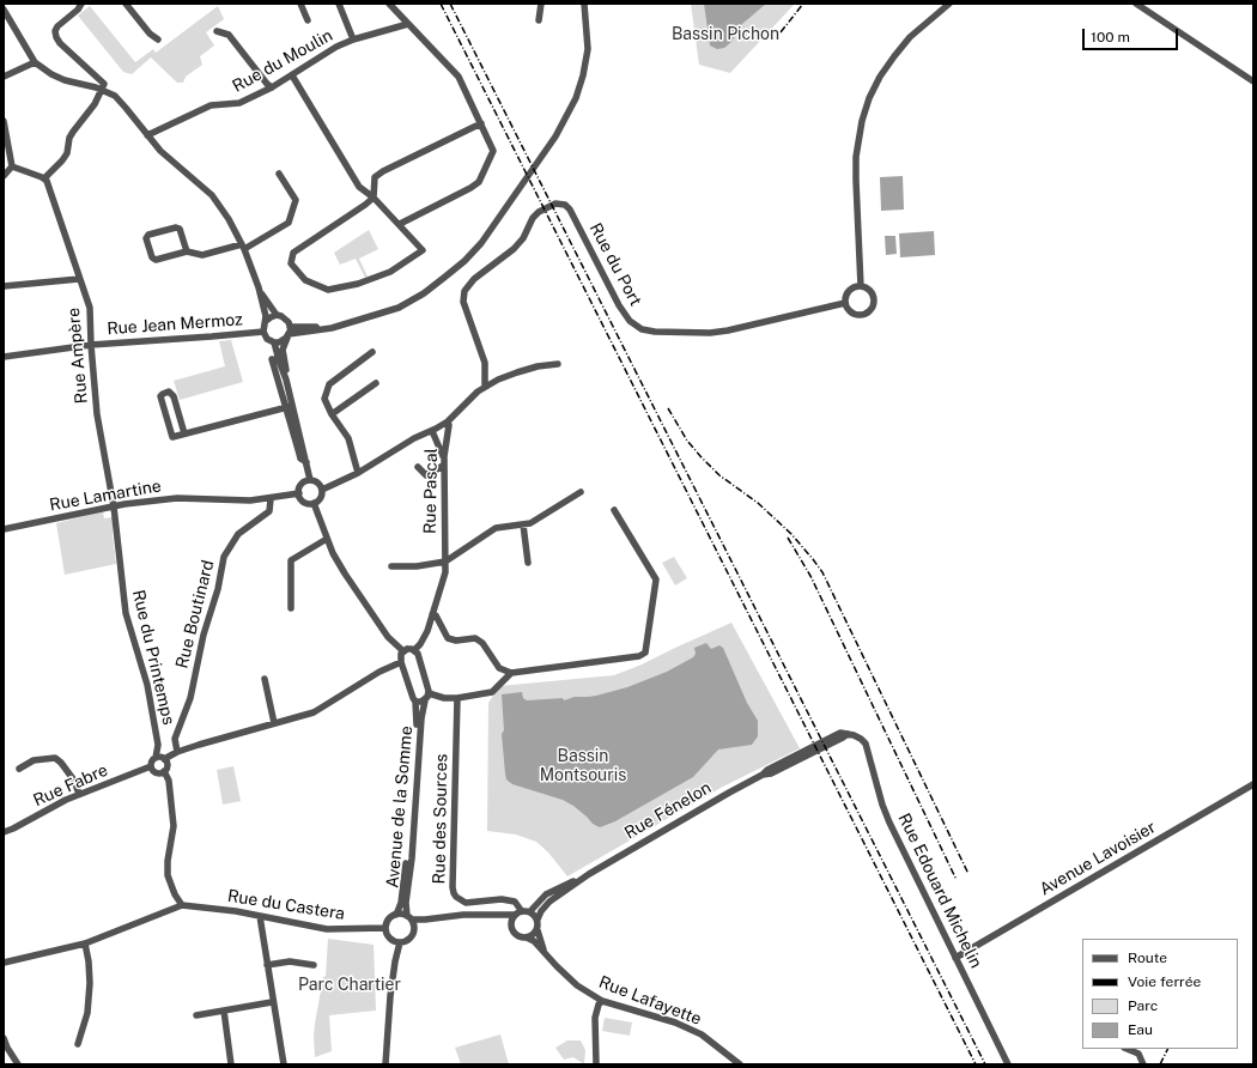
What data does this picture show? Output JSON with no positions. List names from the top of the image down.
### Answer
{
  "streets": {
    "street": [
      "Rue du Moulin",
      "Rue du Port",
      "Rue Jean Mermoz",
      "Rue Ampère",
      "Rue Pascal",
      "Rue Lamartine",
      "Rue Boutinard",
      "Rue du Printemps",
      "Rue Fabre",
      "Avenue de la Somme",
      "Rue Fénelon",
      "Rue des Sources",
      "Avenue Lavoisier",
      "Rue Edouard Michelin",
      "Rue du Castera",
      "Rue Lafayette"
    ]
  },
  "crossings": [
    ["Rue Jean Mermoz", "Rue Ampère"],
    ["Rue Ampère", "Rue Lamartine"],
    ["Rue Ampère", "Rue du Printemps"],
    ["Rue Lamartine", "Rue Boutinard"],
    ["Rue Lamartine", "Rue du Printemps"],
    ["Rue du Printemps", "Rue Fabre"],
    ["Avenue de la Somme", "Rue du Castera"],
    ["Rue Fénelon", "Rue des Sources"],
    ["Rue Fénelon", "Rue Edouard Michelin"],
    ["Rue Fénelon", "Rue Lafayette"],
    ["Rue des Sources", "Rue Lafayette"],
    ["Avenue Lavoisier", "Rue Edouard Michelin"]
  ],
  "parks": ["Bassin Pichon", "Bassin Montsouris", "Parc Chartier"],
  "legend": [
    "Route",
    "Voie ferrée",
    "Parc",
    "Eau"
  ],
  "scale_bar": "100 m"
}
